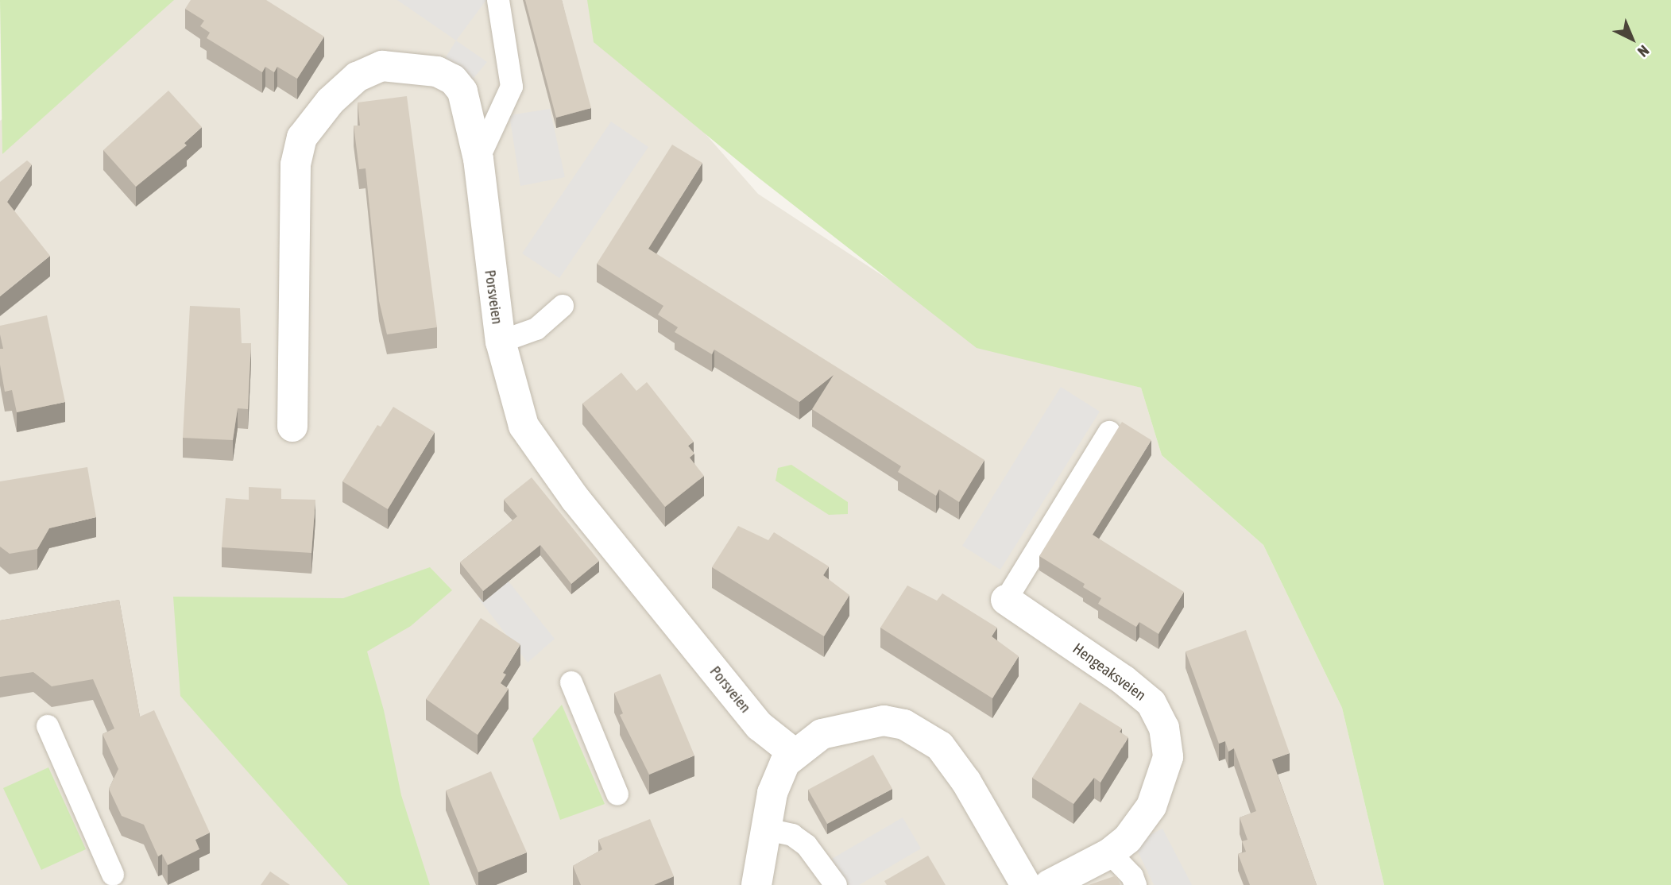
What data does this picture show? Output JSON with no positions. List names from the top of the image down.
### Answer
{
  "streets": {
    "street": ["Porsveien", "Hengeaksveien"]
  },
  "north": "bottom right"
}
